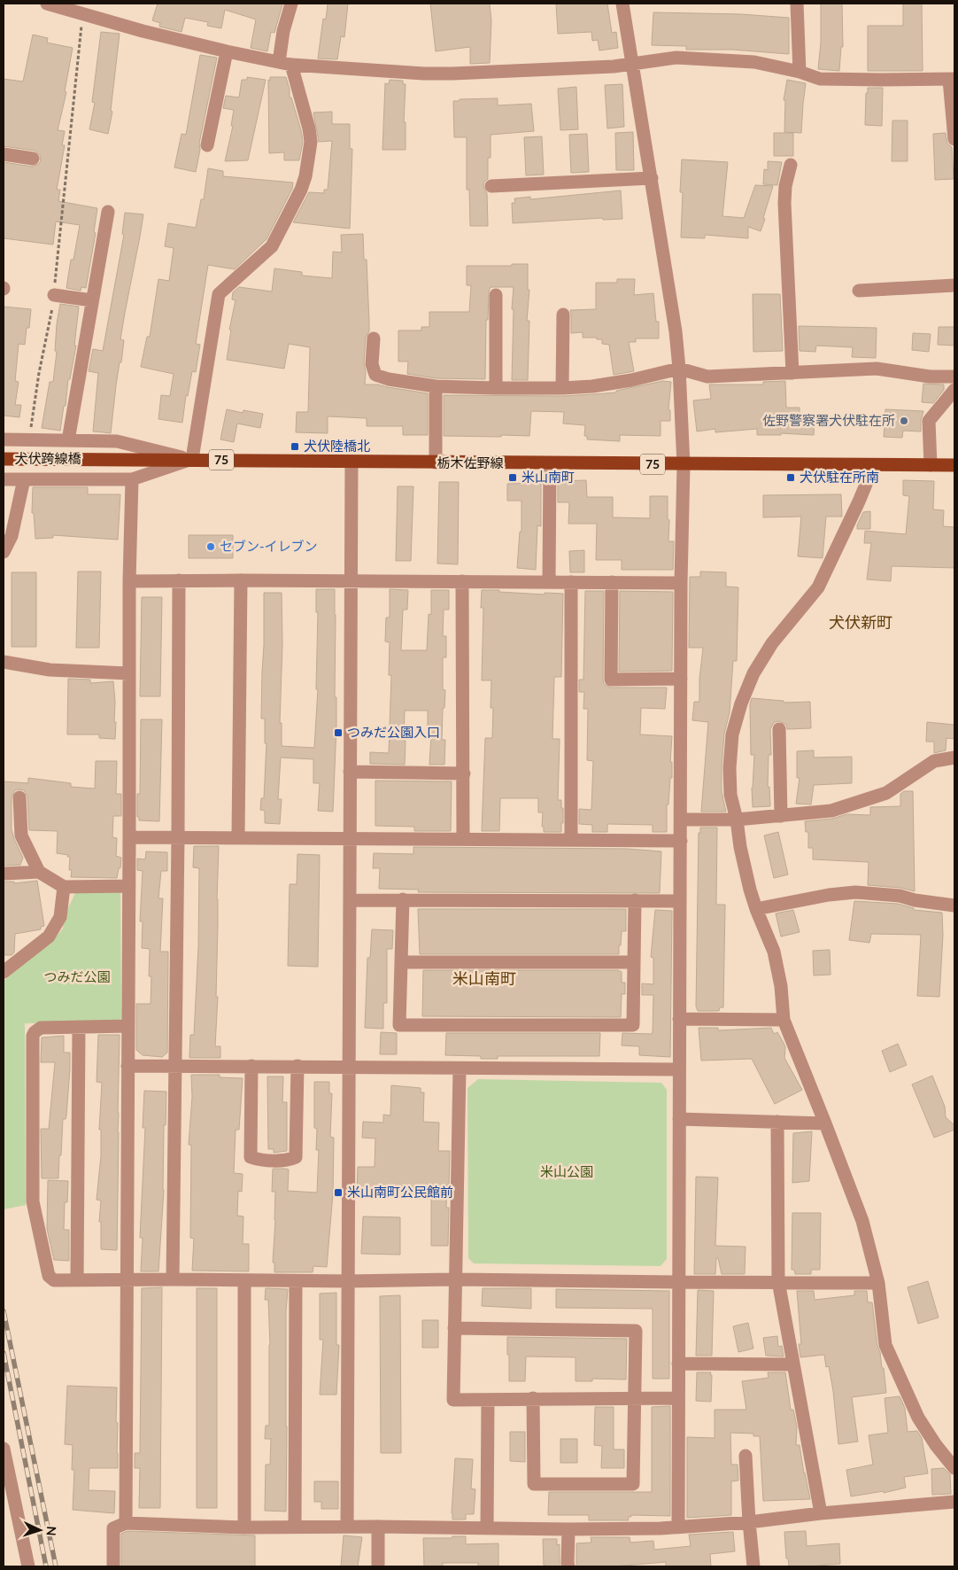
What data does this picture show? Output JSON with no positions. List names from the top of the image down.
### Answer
{
  "streets": {
    "main road": ["犬伏跨線橋", "75", "栃木佐野線"]
  },
  "crossings": [
    ["犬伏跨線橋", "栃木佐野線"]
  ],
  "districts": ["犬伏新町", "米山南町"],
  "parks": ["つみだ公園", "米山公園"],
  "places": {
    "other": ["佐野警察署犬伏駐在所", "セブン-イレブン"],
    "transit": [
      "犬伏陸橋北",
      "米山南町",
      "犬伏駐在所南",
      "つみだ公園入口",
      "米山南町公民館前"
    ]
  },
  "north": "right"
}
